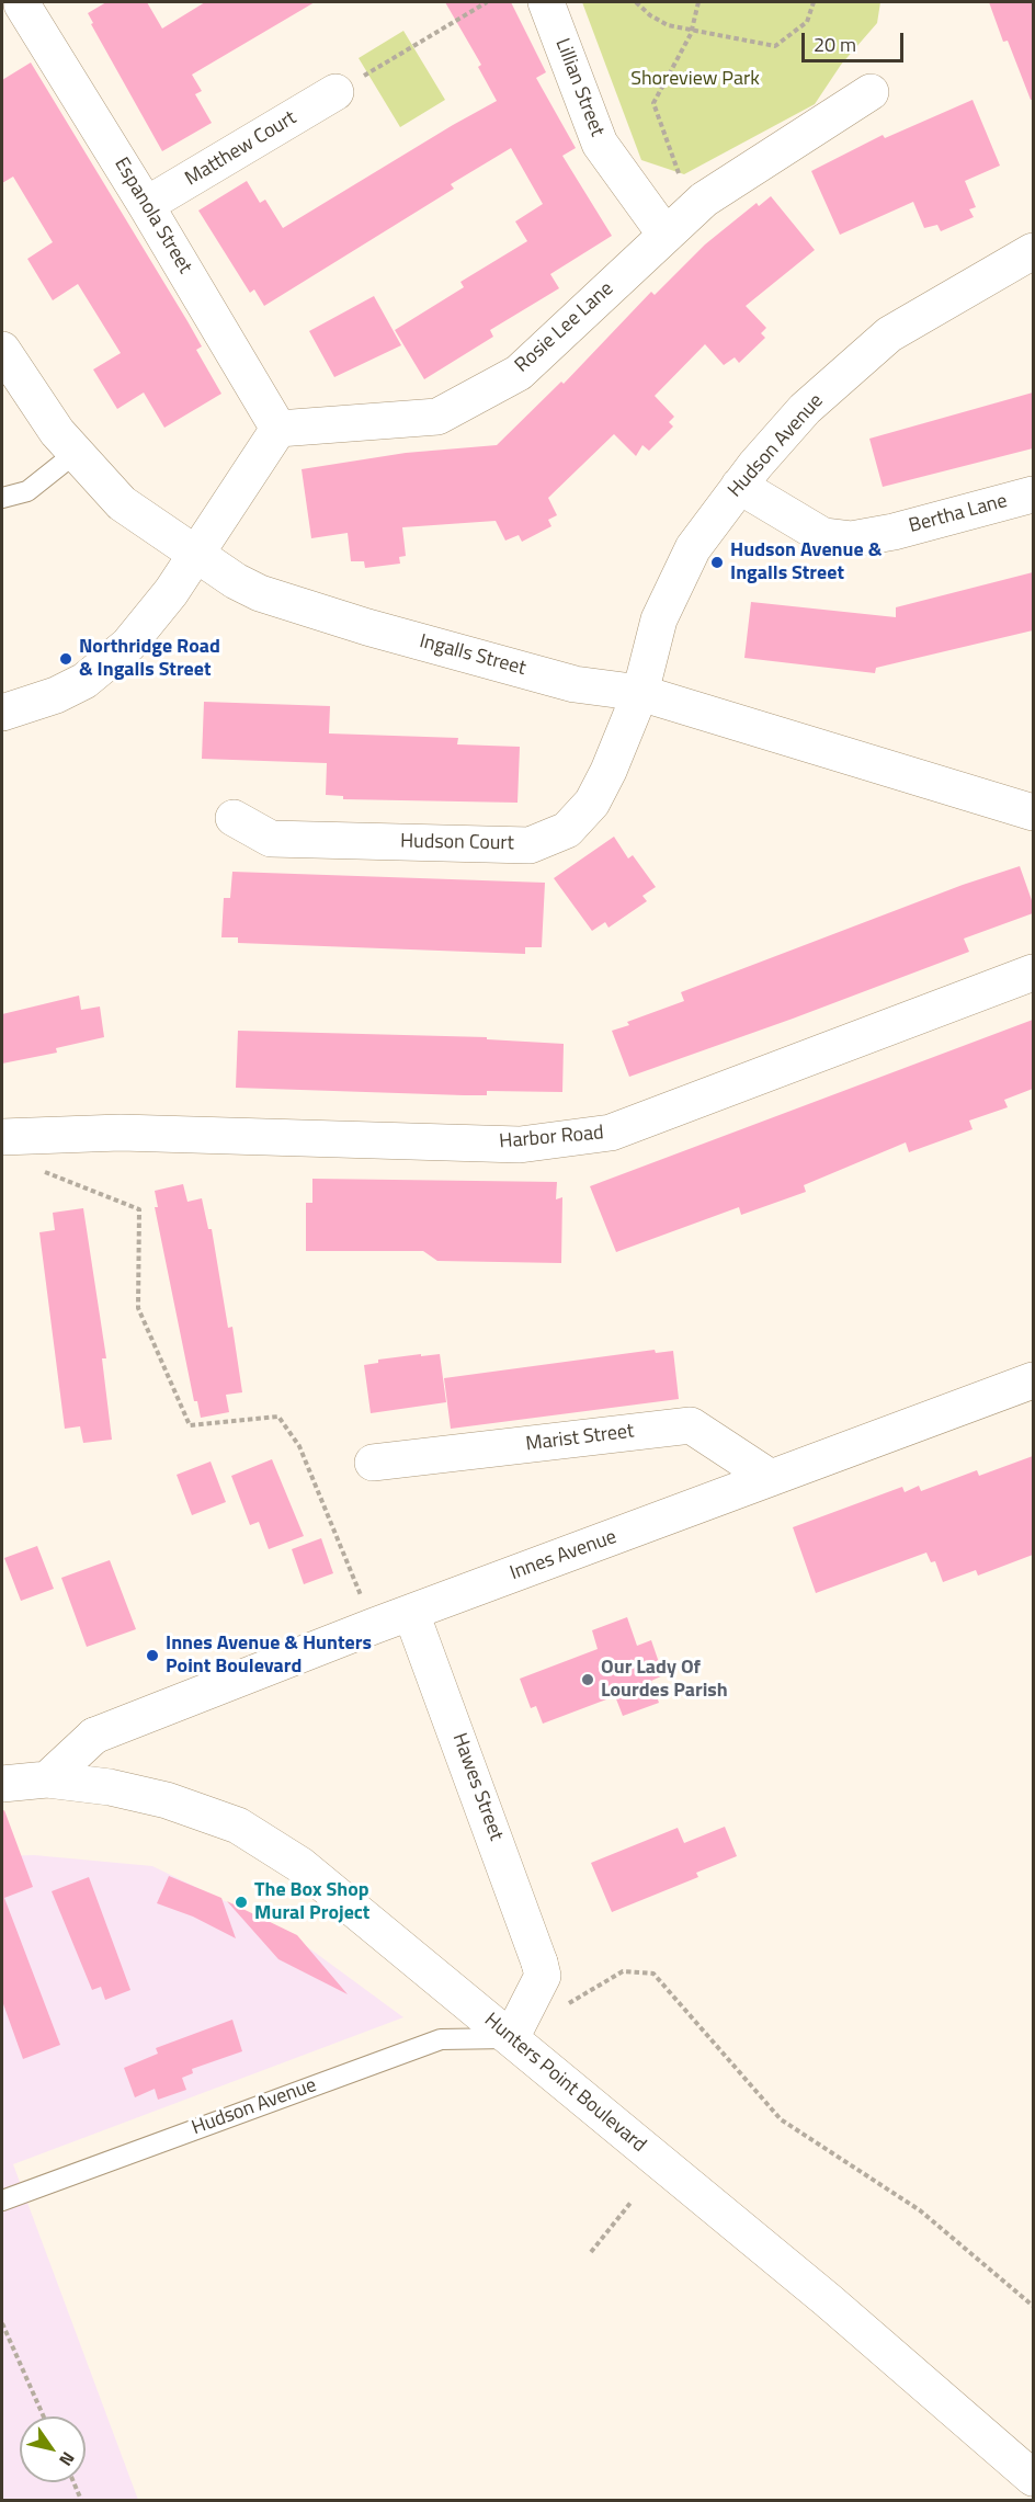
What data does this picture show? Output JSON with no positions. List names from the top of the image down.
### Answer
{
  "streets": {
    "street": [
      "Lillian Street",
      "Matthew Court",
      "Espanola Street",
      "Rosie Lee Lane",
      "Hudson Avenue",
      "Bertha Lane",
      "Ingalls Street",
      "Hudson Court",
      "Harbor Road",
      "Marist Street",
      "Innes Avenue",
      "Hawes Street",
      "Hunters Point Boulevard"
    ]
  },
  "crossings": [
    ["Lillian Street", "Rosie Lee Lane"],
    ["Matthew Court", "Espanola Street"],
    ["Espanola Street", "Rosie Lee Lane"],
    ["Hudson Avenue", "Bertha Lane"],
    ["Hudson Avenue", "Ingalls Street"],
    ["Hudson Avenue", "Hudson Court"],
    ["Hudson Avenue", "Hawes Street"],
    ["Hudson Avenue", "Hunters Point Boulevard"],
    ["Ingalls Street", "Hudson Court"],
    ["Marist Street", "Innes Avenue"],
    ["Innes Avenue", "Hawes Street"],
    ["Innes Avenue", "Hunters Point Boulevard"],
    ["Hawes Street", "Hunters Point Boulevard"]
  ],
  "parks": ["Shoreview Park"],
  "places": [
    "Hudson Avenue & Ingalls Street",
    "Northridge Road & Ingalls Street",
    "Innes Avenue & Hunters Point Boulevard",
    "Our Lady Of Lourdes Parish",
    "The Box Shop Mural Project"
  ],
  "scale_bar": "20 m",
  "north": "bottom right"
}
